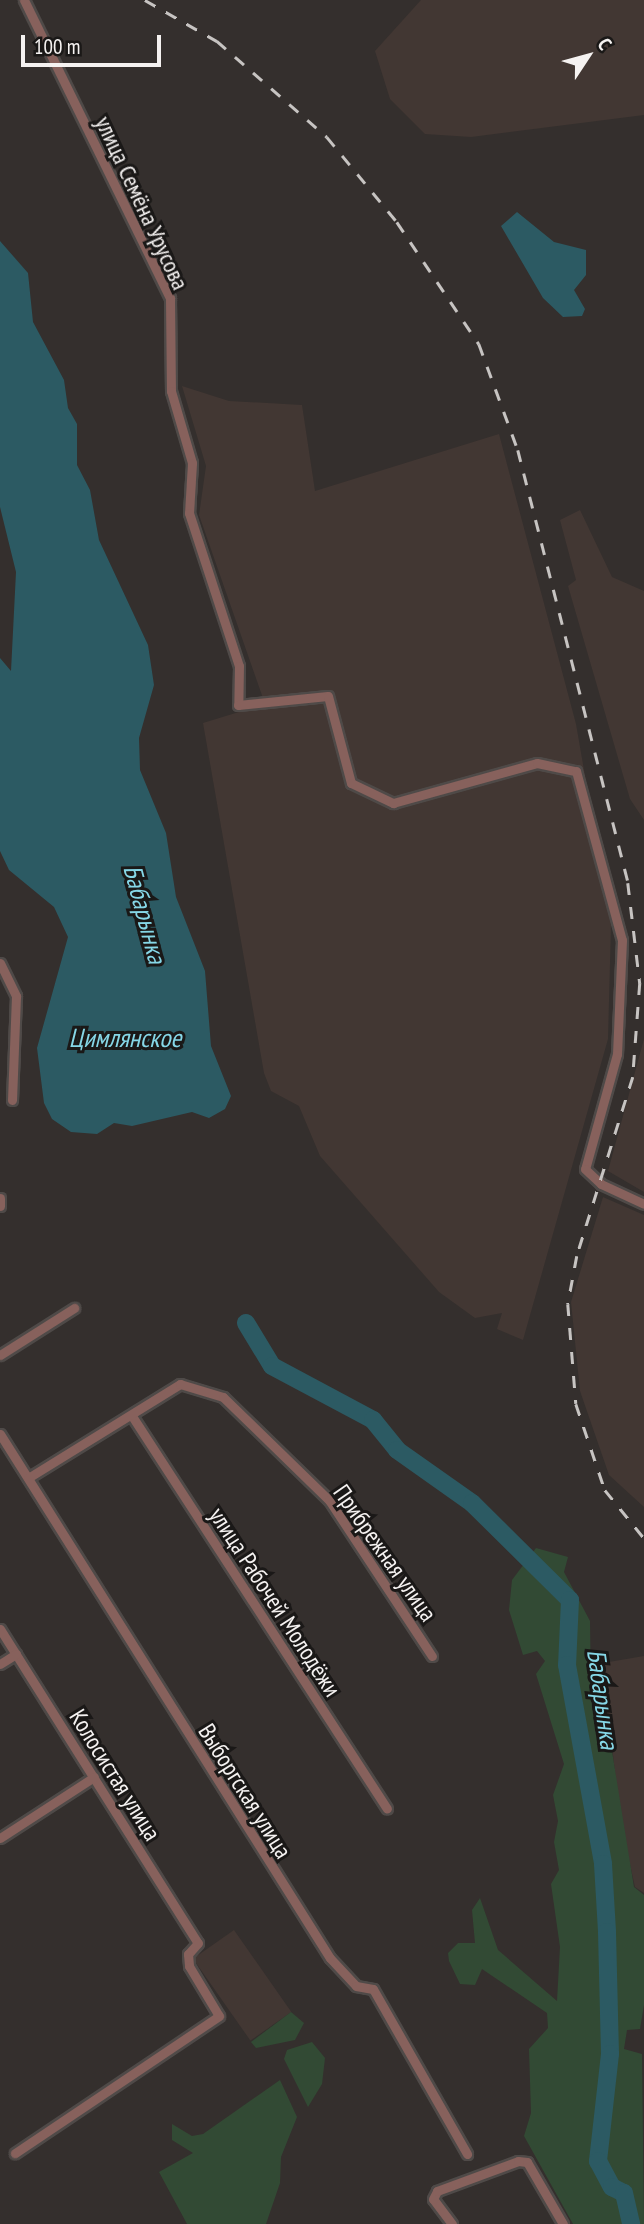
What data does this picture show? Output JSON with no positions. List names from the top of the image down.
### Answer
{
  "streets": {
    "street": [
      "улица Семёна Урусова",
      "Прибрежная улица",
      "улица Рабочей Молодёжи",
      "Колосистая улица",
      "Выборгская улица"
    ]
  },
  "crossings": [
    ["Прибрежная улица", "улица Рабочей Молодёжи"],
    ["Прибрежная улица", "Выборгская улица"]
  ],
  "water": ["Бабарынка", "Цимлянское"],
  "scale_bar": "100 m",
  "north": "top right"
}
